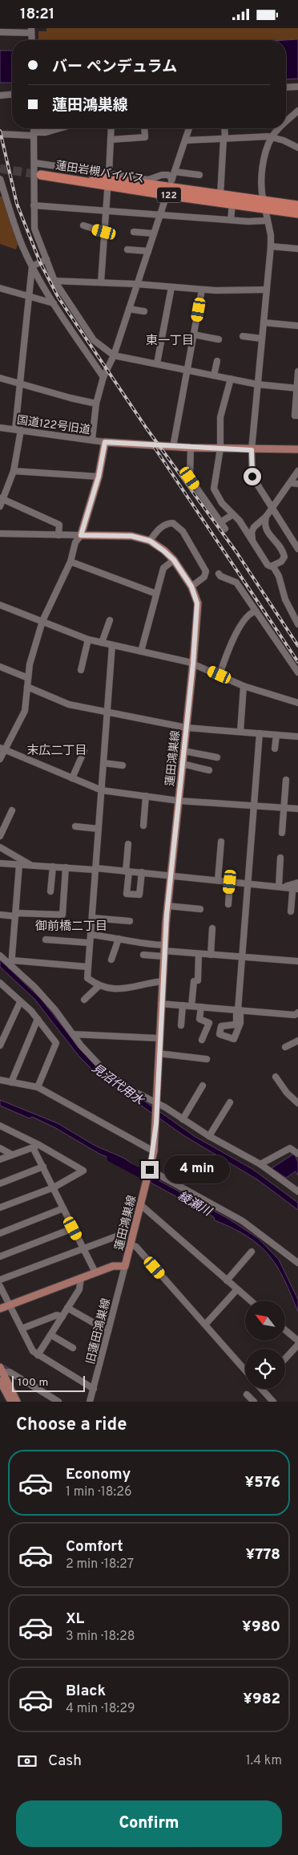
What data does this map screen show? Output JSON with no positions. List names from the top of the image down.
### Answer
{
  "streets": {
    "highway": ["蓮田岩槻バイパス", "122"],
    "main road": ["蓮田鴻巣線"],
    "street": ["国道122号旧道", "旧蓮田鴻巣線"]
  },
  "crossings": [
    ["蓮田鴻巣線", "旧蓮田鴻巣線"]
  ],
  "districts": ["東一丁目", "末広二丁目", "御前橋二丁目"],
  "water": ["見沼代用水", "綾瀬川"],
  "scale_bar": "100 m",
  "north": "top left",
  "page": {
    "status": "18:21",
    "banner": ["バー ペンデュラム", "蓮田鴻巣線"],
    "bubble": "4 min",
    "scale": "100 m",
    "heading": "Choose a ride",
    "list": [
      {
        "name": "Economy",
        "note": "1 min · 18:26",
        "value": "¥576"
      },
      {
        "name": "Comfort",
        "note": "2 min · 18:27",
        "value": "¥778"
      },
      {
        "name": "XL",
        "note": "3 min · 18:28",
        "value": "¥980"
      },
      {
        "name": "Black",
        "note": "4 min · 18:29",
        "value": "¥982"
      }
    ],
    "pay": ["Cash", "1.4 km"],
    "buttons": "Confirm"
  }
}
